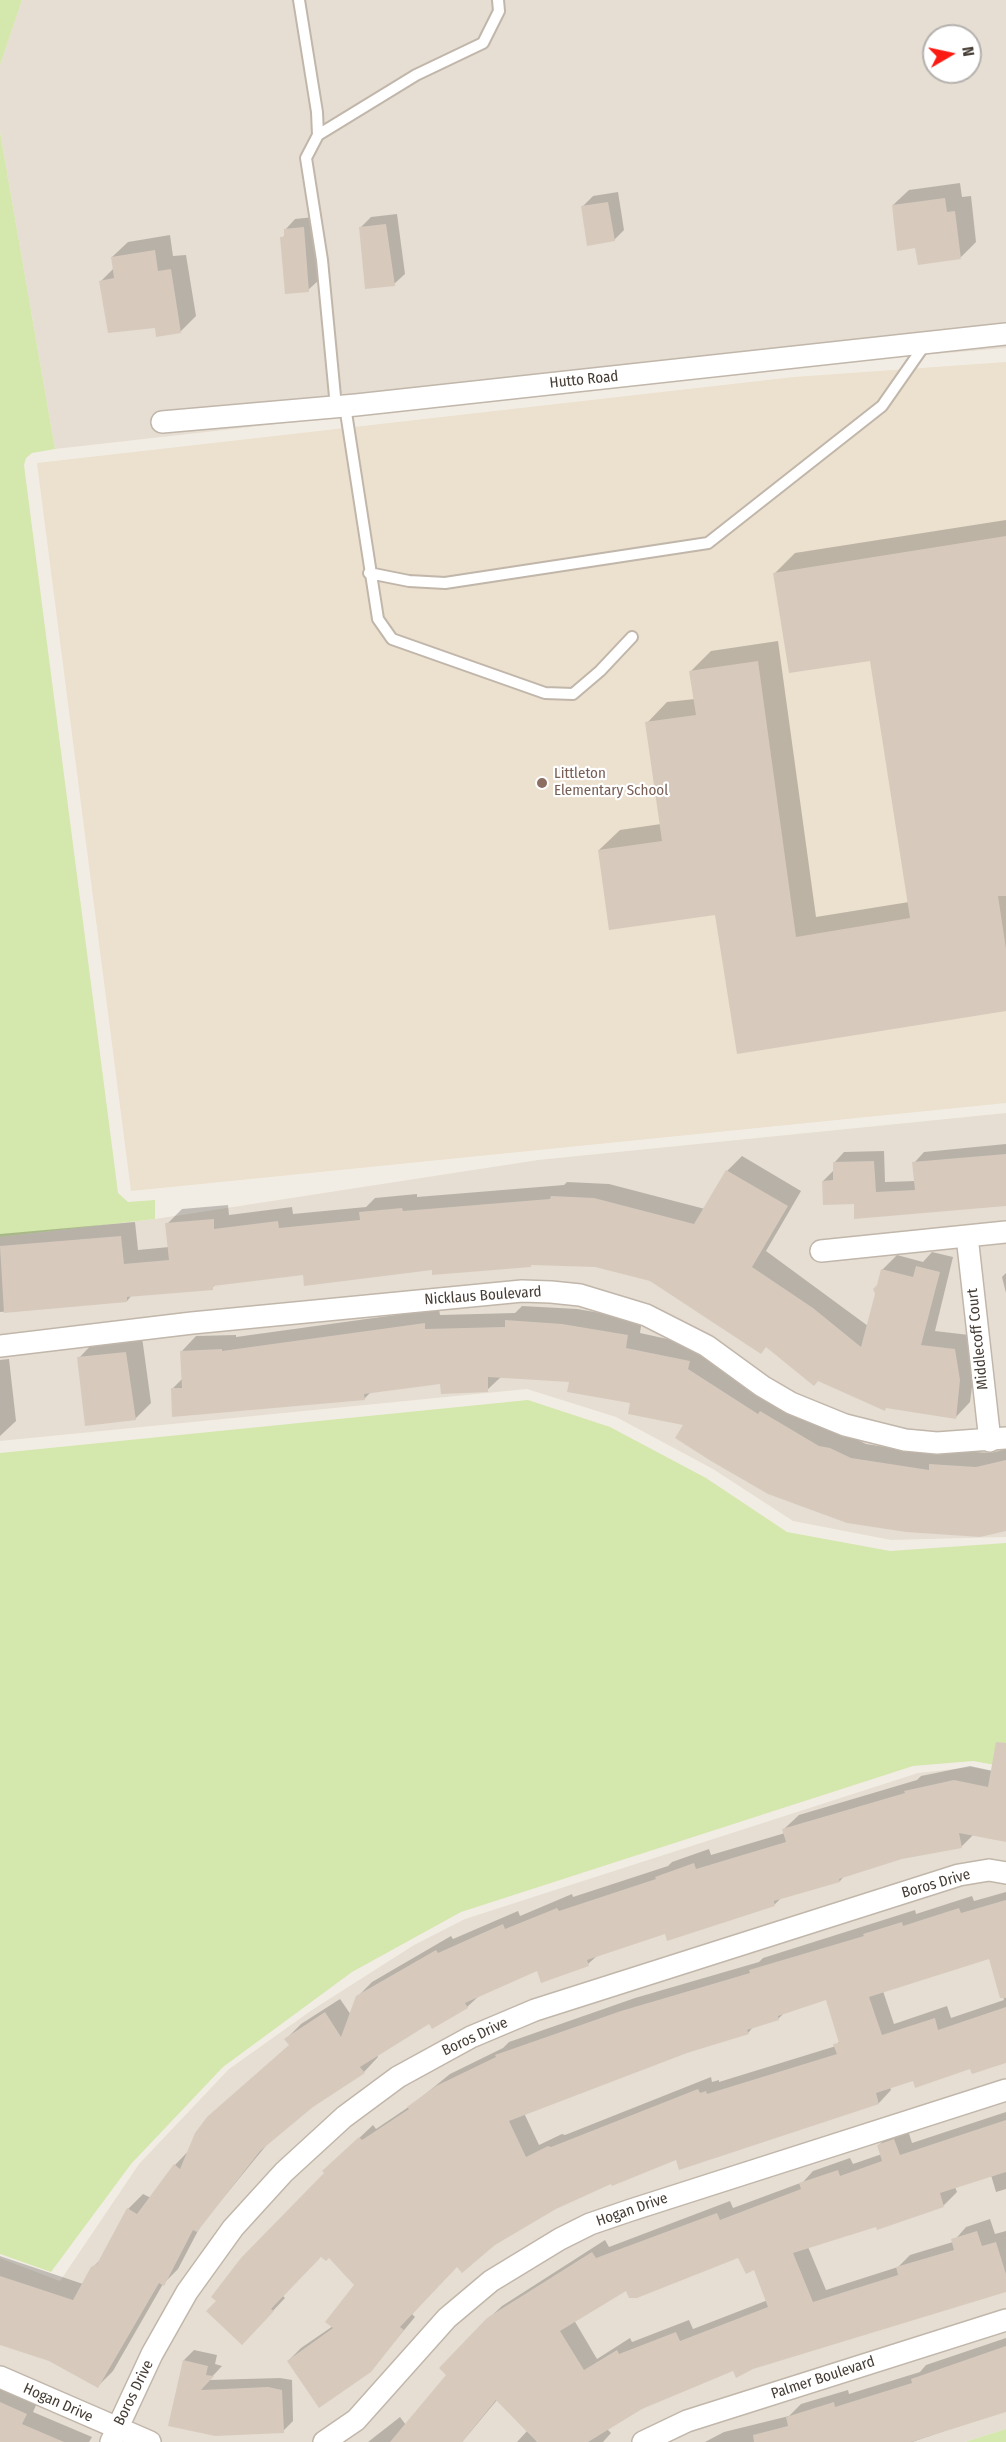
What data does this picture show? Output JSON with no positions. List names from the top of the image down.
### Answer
{
  "streets": {
    "street": [
      "Hutto Road",
      "Nicklaus Boulevard",
      "Middlecoff Court",
      "Boros Drive",
      "Hogan Drive",
      "Palmer Boulevard"
    ]
  },
  "crossings": [
    ["Nicklaus Boulevard", "Middlecoff Court"],
    ["Boros Drive", "Hogan Drive"]
  ],
  "places": ["Littleton Elementary School"],
  "north": "right"
}
